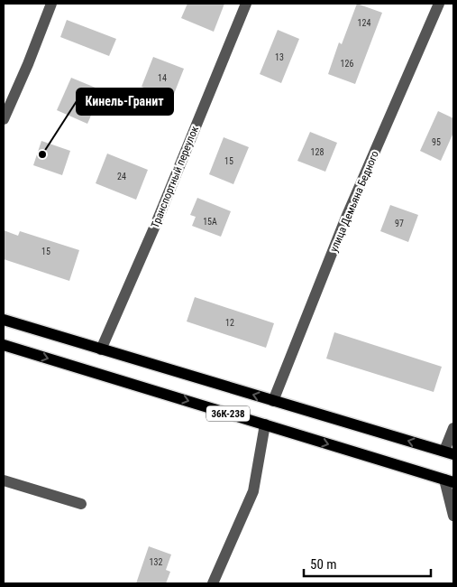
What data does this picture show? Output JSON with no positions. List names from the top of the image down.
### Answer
{
  "streets": {
    "main road": ["36К-238"],
    "street": ["Транспортный переулок", "улица Демьяна Бедного"]
  },
  "places": ["Кинель-Гранит"],
  "house_numbers": [
    "124",
    "13",
    "126",
    "14",
    "95",
    "128",
    "15",
    "24",
    "15А",
    "97",
    "15",
    "12",
    "132"
  ],
  "scale_bar": "50 m"
}
